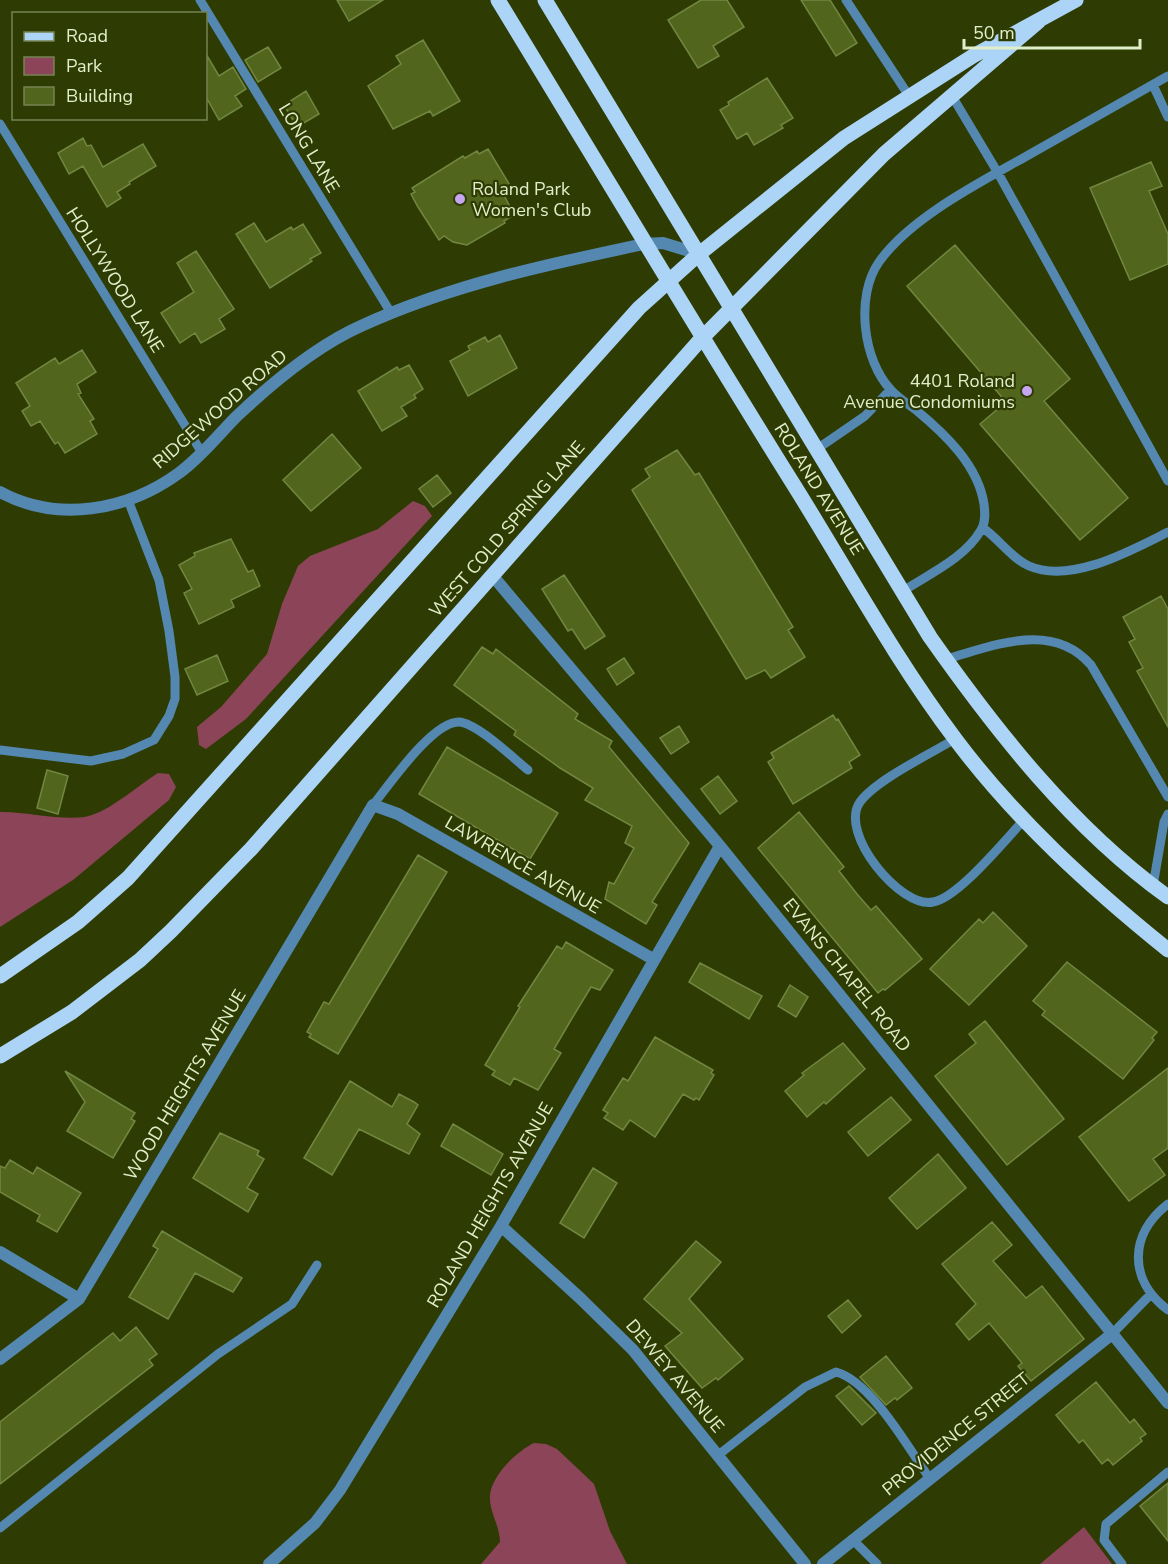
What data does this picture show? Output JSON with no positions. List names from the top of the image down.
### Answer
{
  "streets": {
    "main road": ["ROLAND AVENUE", "WEST COLD SPRING LANE"],
    "street": [
      "RIDGEWOOD ROAD",
      "LAWRENCE AVENUE",
      "EVANS CHAPEL ROAD",
      "WOOD HEIGHTS AVENUE",
      "ROLAND HEIGHTS AVENUE",
      "DEWEY AVENUE",
      "PROVIDENCE STREET"
    ],
    "lane": ["LONG LANE", "HOLLYWOOD LANE"]
  },
  "crossings": [
    ["LONG LANE", "RIDGEWOOD ROAD"],
    ["HOLLYWOOD LANE", "RIDGEWOOD ROAD"],
    ["RIDGEWOOD ROAD", "ROLAND AVENUE"],
    ["RIDGEWOOD ROAD", "WEST COLD SPRING LANE"],
    ["ROLAND AVENUE", "WEST COLD SPRING LANE"],
    ["WEST COLD SPRING LANE", "EVANS CHAPEL ROAD"],
    ["LAWRENCE AVENUE", "WOOD HEIGHTS AVENUE"],
    ["LAWRENCE AVENUE", "ROLAND HEIGHTS AVENUE"],
    ["EVANS CHAPEL ROAD", "ROLAND HEIGHTS AVENUE"],
    ["EVANS CHAPEL ROAD", "PROVIDENCE STREET"],
    ["ROLAND HEIGHTS AVENUE", "DEWEY AVENUE"]
  ],
  "places": ["Roland Park Women's Club", "4401 Roland Avenue Condomiums"],
  "legend": ["Road", "Park", "Building"],
  "scale_bar": "50 m"
}
